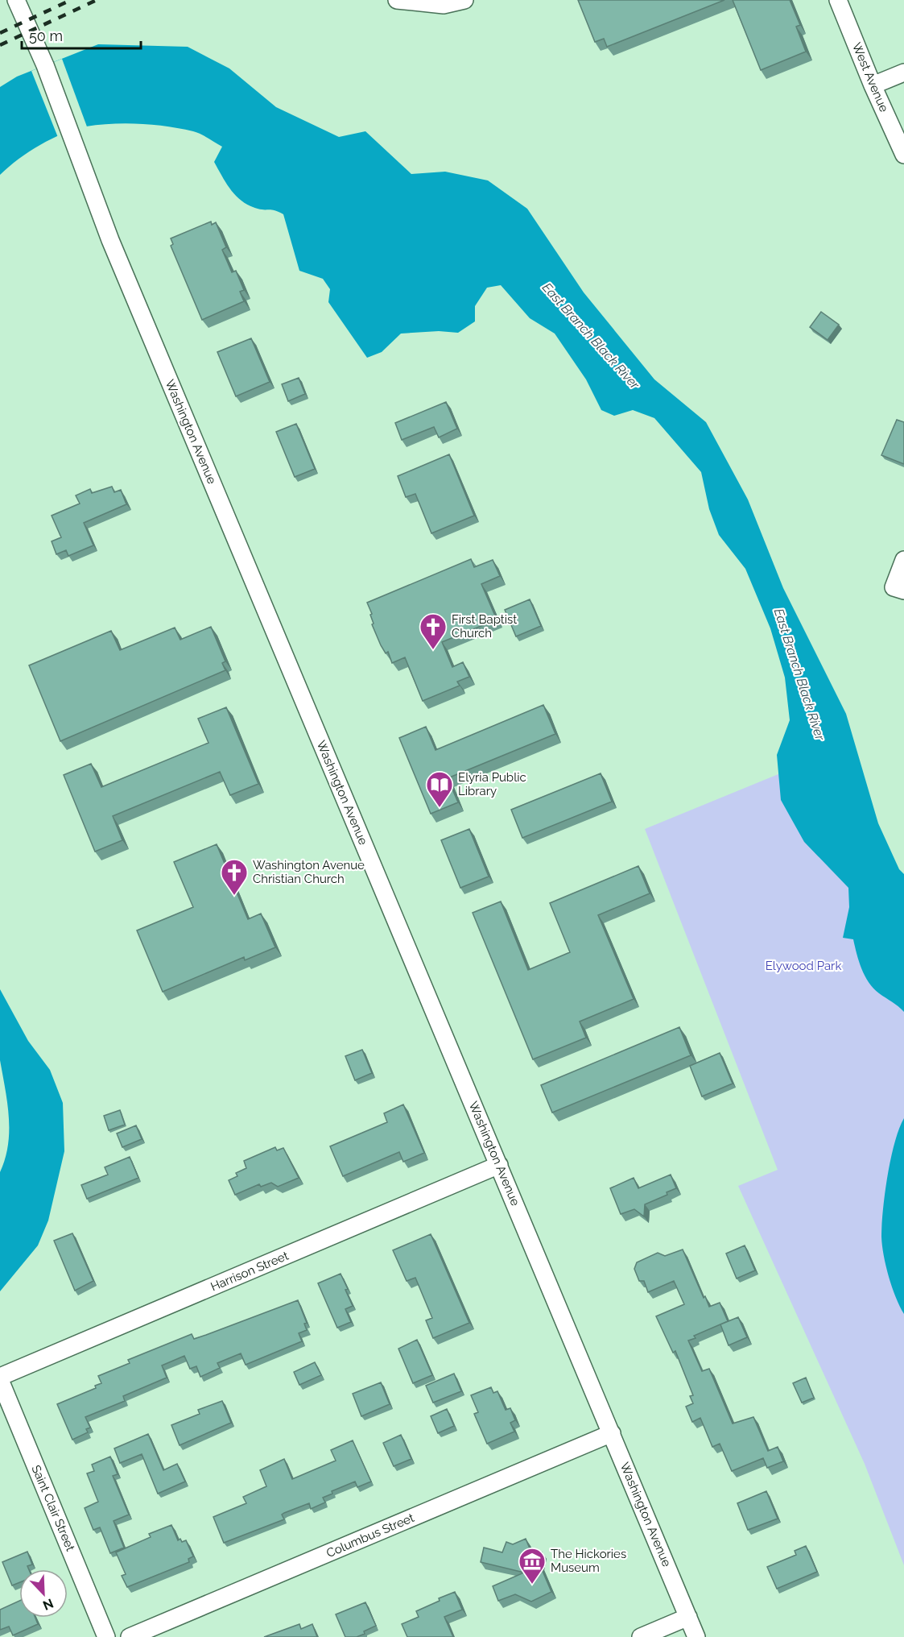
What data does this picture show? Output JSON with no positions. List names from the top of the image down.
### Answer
{
  "streets": {
    "street": [
      "West Avenue",
      "Washington Avenue",
      "Harrison Street",
      "Saint Clair Street",
      "Columbus Street"
    ]
  },
  "crossings": [
    ["Washington Avenue", "Harrison Street"],
    ["Washington Avenue", "Columbus Street"],
    ["Harrison Street", "Saint Clair Street"]
  ],
  "water": ["East Branch Black River"],
  "parks": ["Elywood Park"],
  "places": {
    "church": ["First Baptist Church", "Washington Avenue Christian Church"],
    "library": ["Elyria Public Library"],
    "museum": ["The Hickories Museum"]
  },
  "scale_bar": "50 m",
  "north": "bottom right"
}
